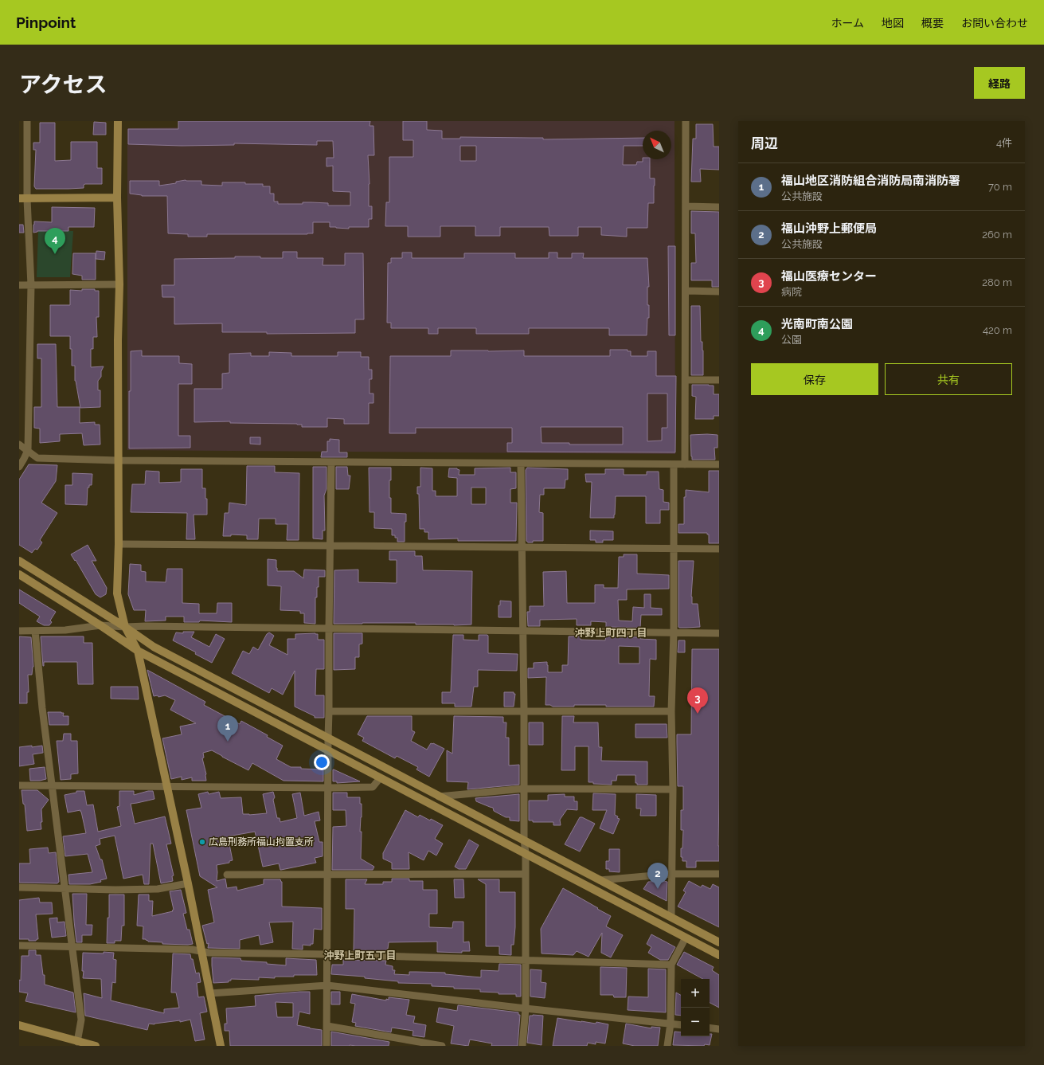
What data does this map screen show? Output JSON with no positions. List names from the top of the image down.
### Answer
{
  "districts": ["沖野上町四丁目", "沖野上町五丁目"],
  "places": ["広島刑務所福山拘置支所"],
  "north": "top left",
  "page": {
    "header": "Pinpoint",
    "nav": [
      "ホーム",
      "地図",
      "概要",
      "お問い合わせ"
    ],
    "title": "アクセス",
    "buttons": [
      "経路",
      ["保存", "共有"]
    ],
    "heading": ["周辺", "4件"],
    "list": [
      {
        "mark": "1",
        "name": "福山地区消防組合消防局南消防署",
        "note": "公共施設",
        "value": "70 m"
      },
      {
        "mark": "2",
        "name": "福山沖野上郵便局",
        "note": "公共施設",
        "value": "260 m"
      },
      {
        "mark": "3",
        "name": "福山医療センター",
        "note": "病院",
        "value": "280 m"
      },
      {
        "mark": "4",
        "name": "光南町南公園",
        "note": "公園",
        "value": "420 m"
      }
    ],
    "pins": [
      "4",
      "3",
      "1",
      "2"
    ],
    "map_buttons": ["+", "−"]
  }
}
